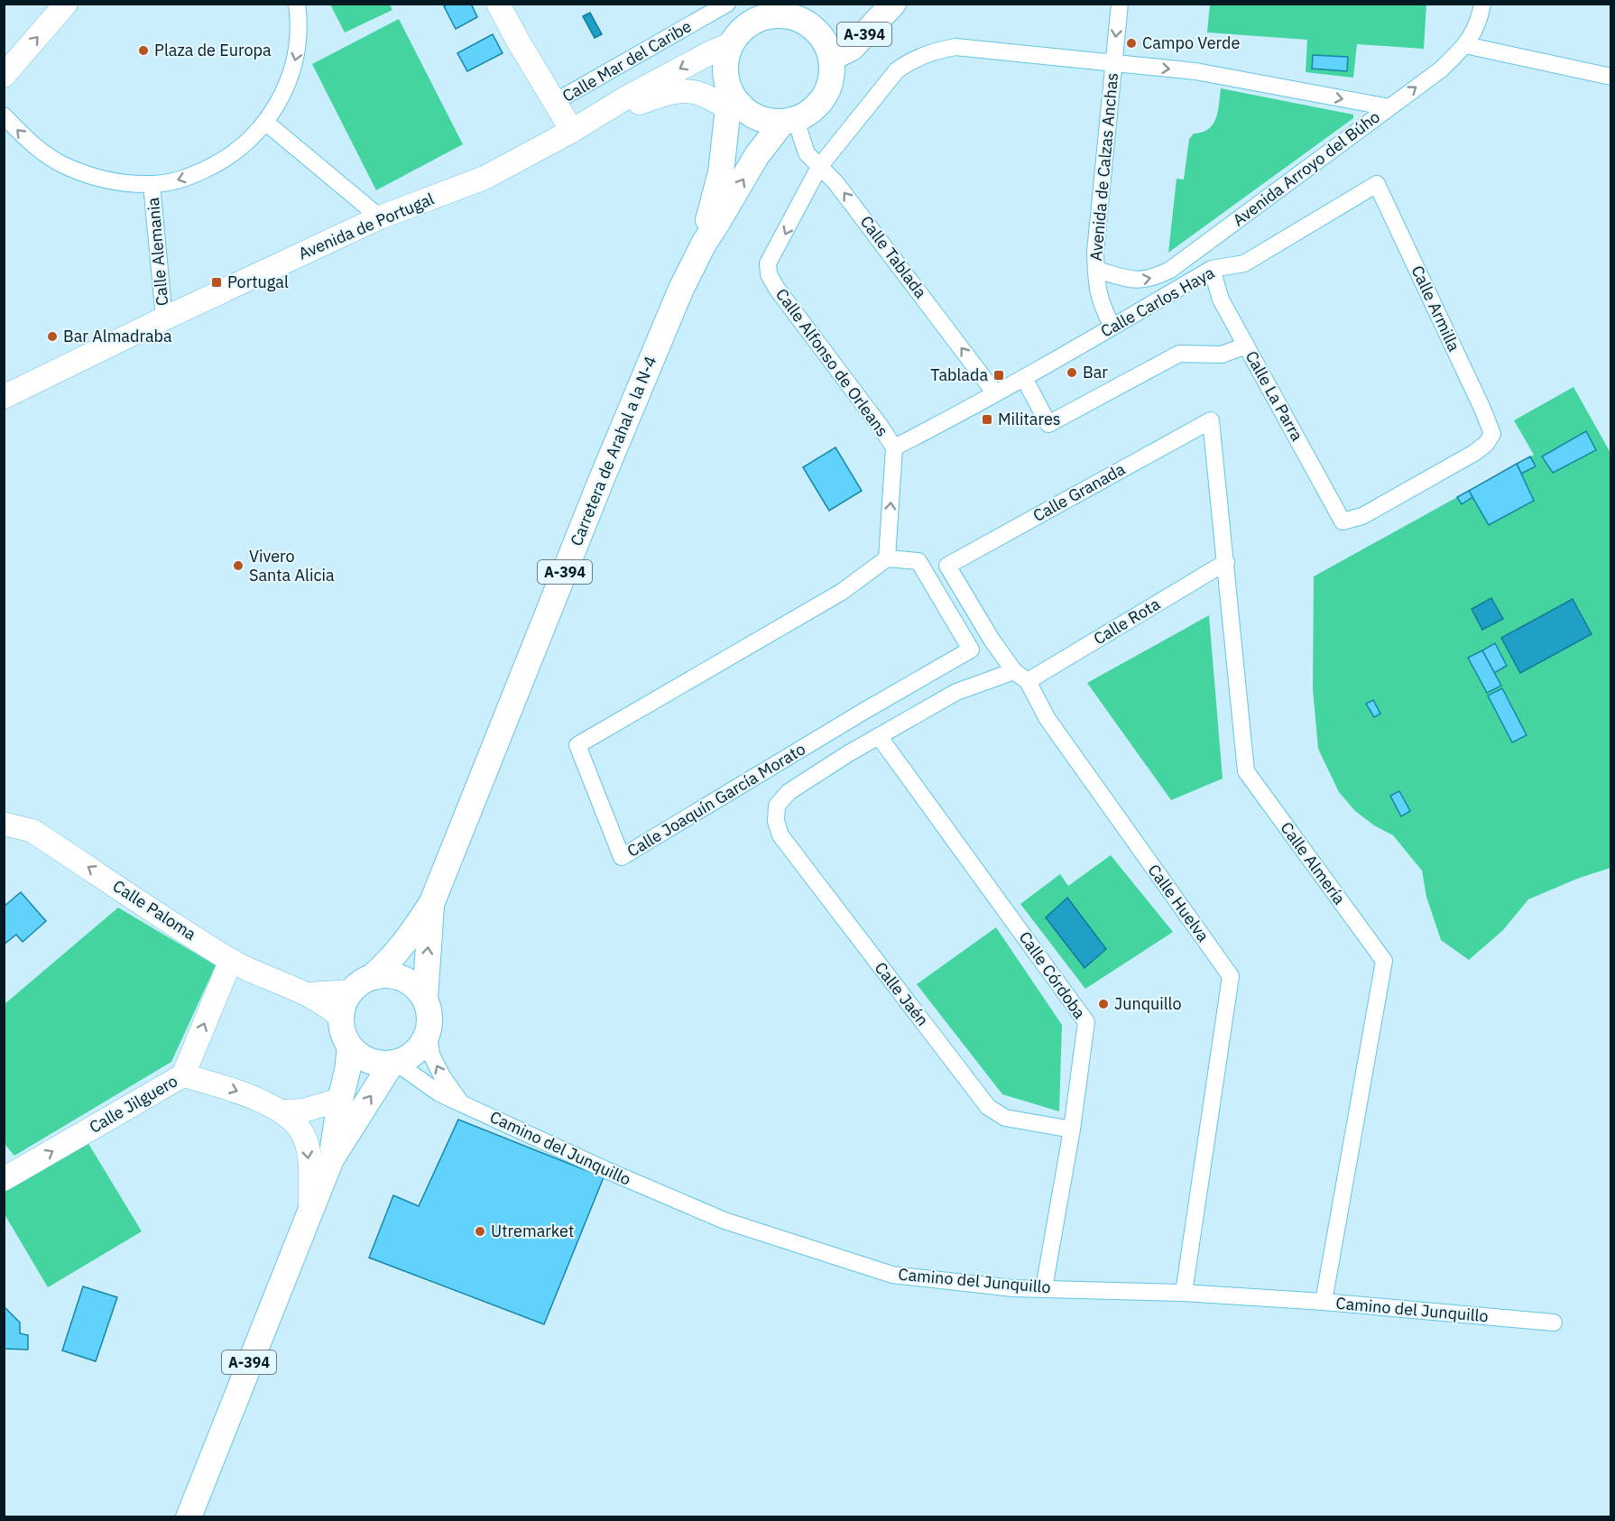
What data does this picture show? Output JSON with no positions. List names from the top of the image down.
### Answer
{
  "streets": {
    "main road": ["A-394", "Carretera de Arahal a la N-4"],
    "street": [
      "Calle Mar del Caribe",
      "Avenida de Calzas Anchas",
      "Avenida Arroyo del Búho",
      "Avenida de Portugal",
      "Calle Alemania",
      "Calle Tablada",
      "Calle Carlos Haya",
      "Calle Armilla",
      "Calle Alfonso de Orleans",
      "Calle La Parra",
      "Calle Granada",
      "Calle Rota",
      "Calle Joaquín García Morato",
      "Calle Almería",
      "Calle Huelva",
      "Calle Paloma",
      "Calle Córdoba",
      "Calle Jaén",
      "Calle Jilguero",
      "Camino del Junquillo"
    ]
  },
  "crossings": [
    ["A-394", "Avenida de Portugal"],
    ["A-394", "Calle Tablada"],
    ["A-394", "Carretera de Arahal a la N-4"],
    ["A-394", "Calle Paloma"],
    ["A-394", "Camino del Junquillo"],
    ["Avenida de Calzas Anchas", "Avenida Arroyo del Búho"],
    ["Avenida de Calzas Anchas", "Calle Carlos Haya"],
    ["Avenida de Portugal", "Calle Alemania"],
    ["Avenida de Portugal", "Calle Tablada"],
    ["Avenida de Portugal", "Carretera de Arahal a la N-4"],
    ["Calle Tablada", "Calle Carlos Haya"],
    ["Calle Tablada", "Calle Alfonso de Orleans"],
    ["Calle Tablada", "Carretera de Arahal a la N-4"],
    ["Calle Carlos Haya", "Calle Armilla"],
    ["Calle Carlos Haya", "Calle Alfonso de Orleans"],
    ["Calle Carlos Haya", "Calle La Parra"],
    ["Calle Armilla", "Calle La Parra"],
    ["Calle Alfonso de Orleans", "Calle Joaquín García Morato"],
    ["Carretera de Arahal a la N-4", "Calle Paloma"],
    ["Carretera de Arahal a la N-4", "Camino del Junquillo"],
    ["Calle Granada", "Calle Almería"],
    ["Calle Granada", "Calle Huelva"],
    ["Calle Rota", "Calle Almería"],
    ["Calle Rota", "Calle Huelva"],
    ["Calle Rota", "Calle Córdoba"],
    ["Calle Rota", "Calle Jaén"],
    ["Calle Almería", "Camino del Junquillo"],
    ["Calle Huelva", "Camino del Junquillo"],
    ["Calle Paloma", "Calle Jilguero"],
    ["Calle Paloma", "Camino del Junquillo"],
    ["Calle Córdoba", "Calle Jaén"],
    ["Calle Córdoba", "Camino del Junquillo"]
  ],
  "one_way": [
    "Avenida Arroyo del Búho",
    "Calle Tablada",
    "Calle Paloma",
    "Calle Jilguero"
  ],
  "places": {
    "other": [
      "Campo Verde",
      "Plaza de Europa",
      "Bar Almadraba",
      "Bar",
      "Vivero Santa Alicia",
      "Junquillo",
      "Utremarket"
    ],
    "transit": ["Portugal", "Tablada", "Militares"]
  }
}
